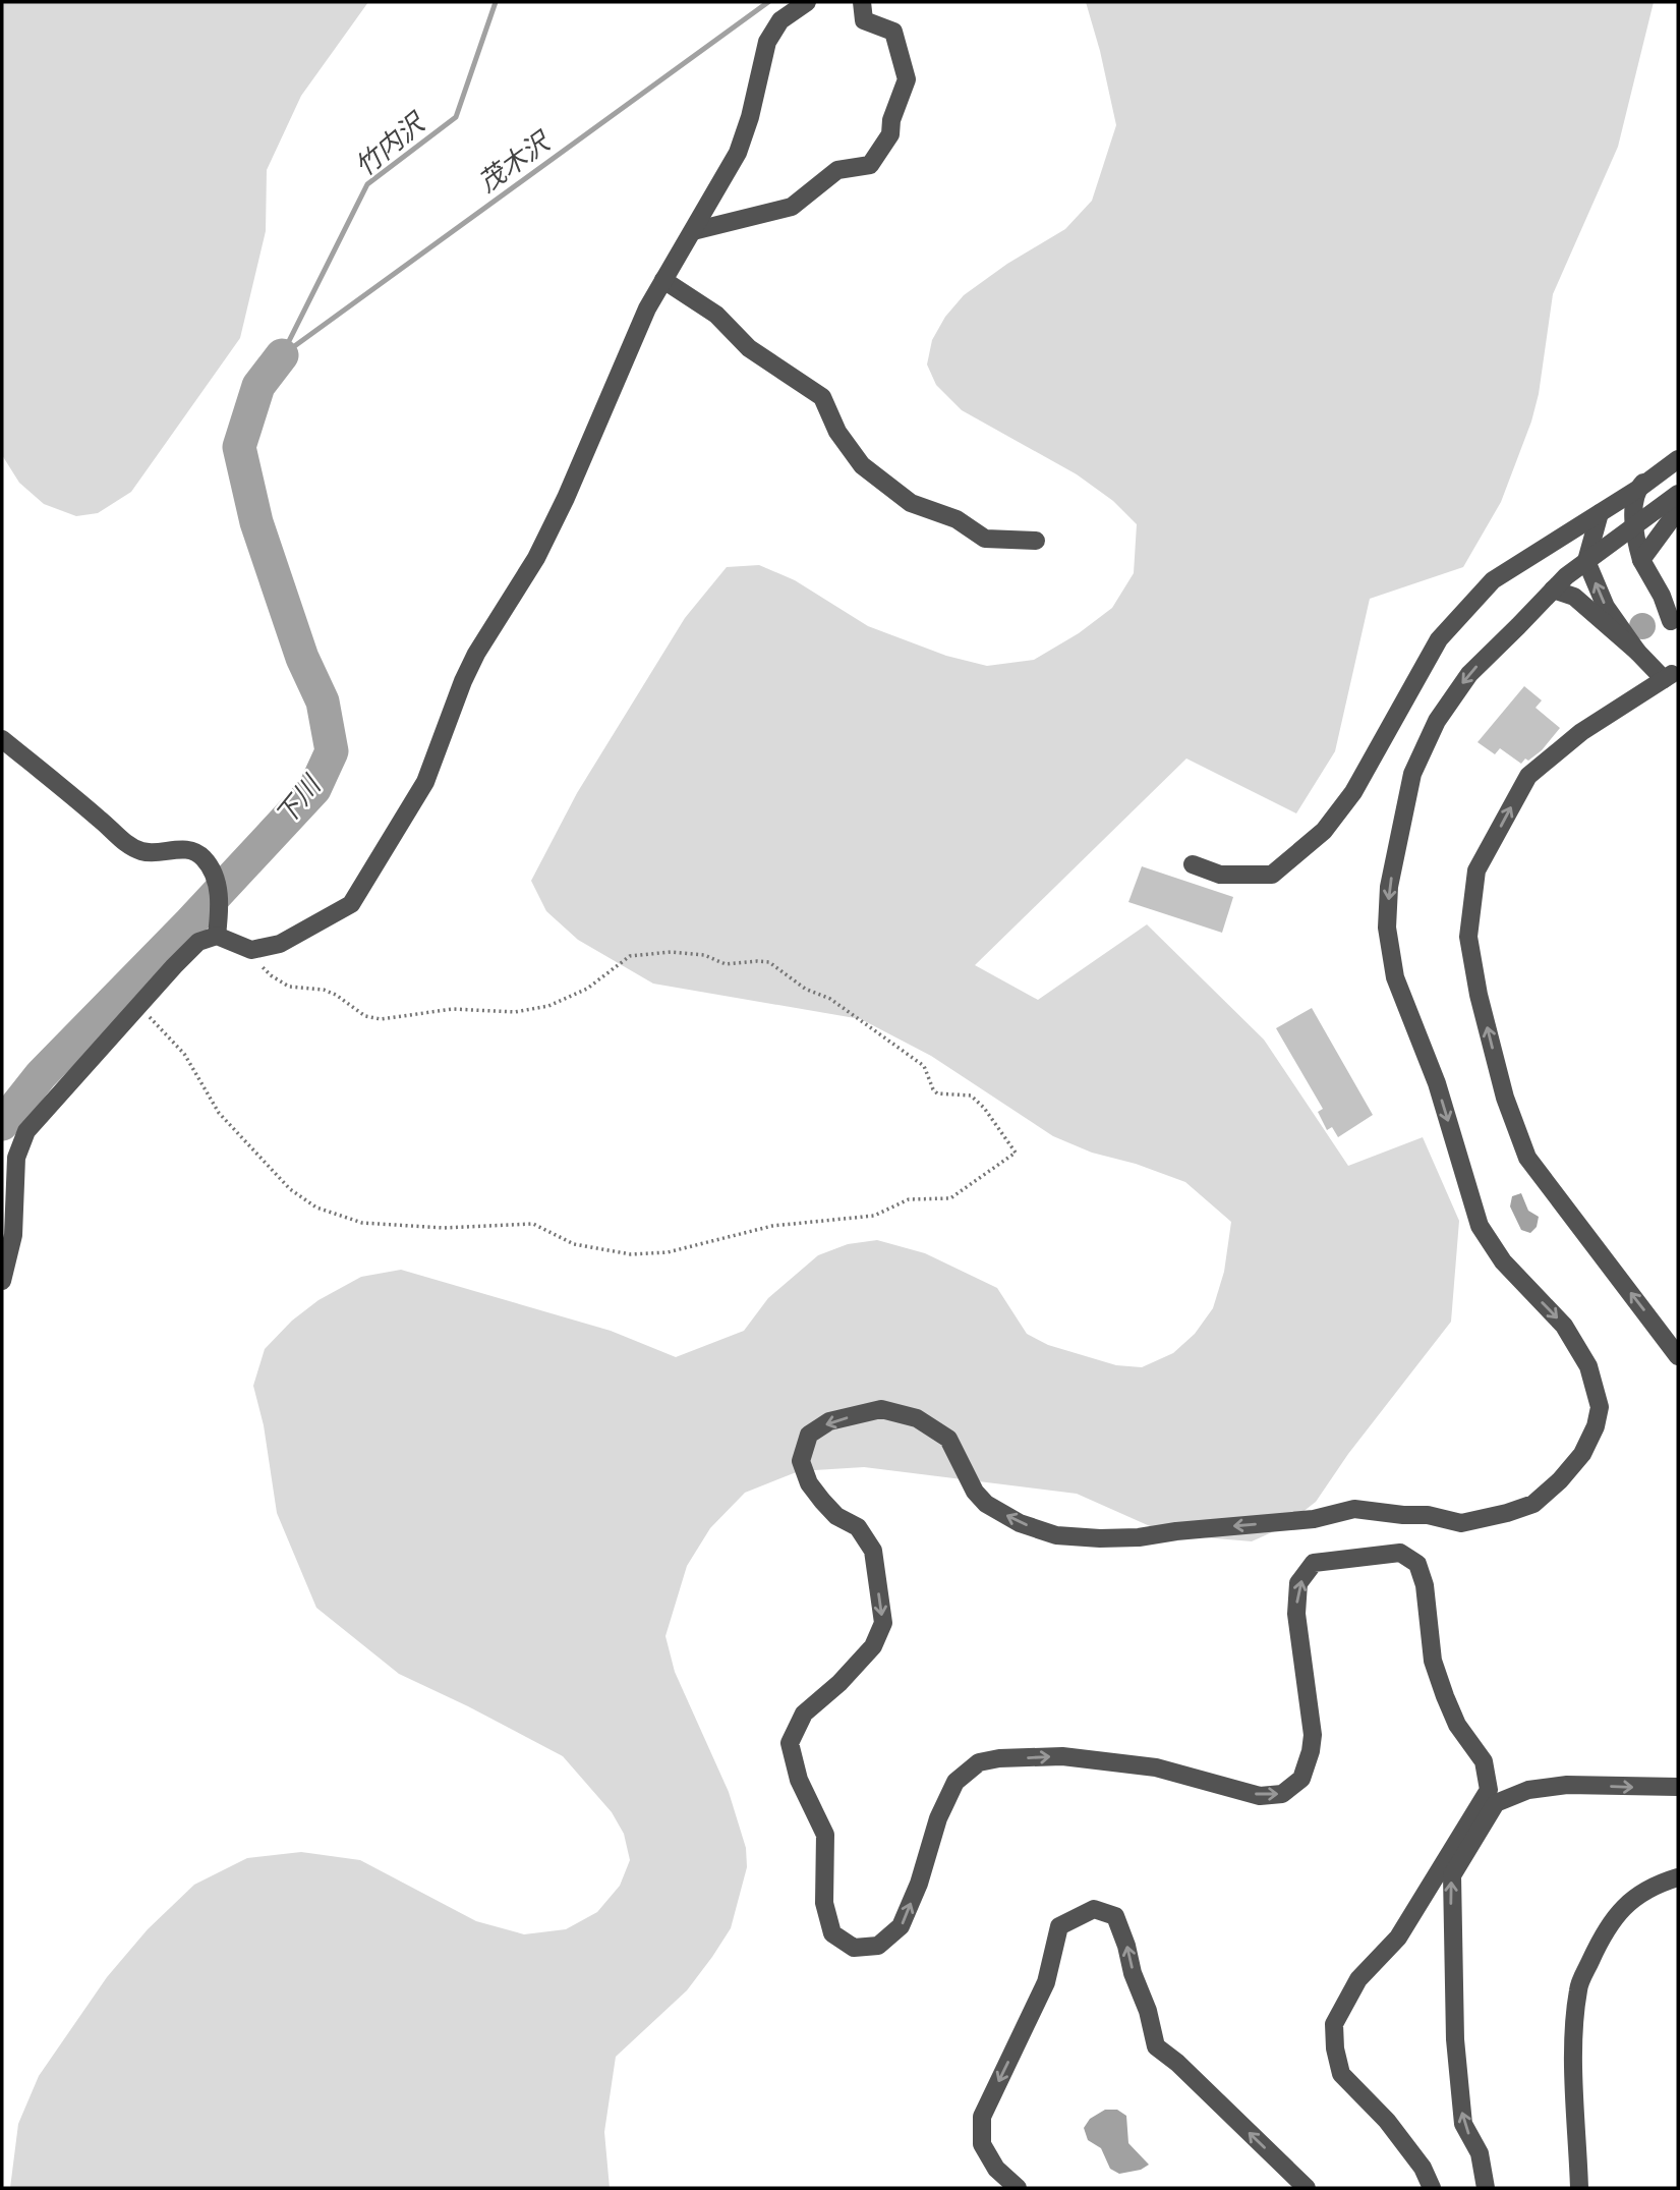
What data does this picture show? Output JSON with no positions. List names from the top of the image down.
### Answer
{
  "water": ["竹内沢", "茂木沢", "下川"]
}
